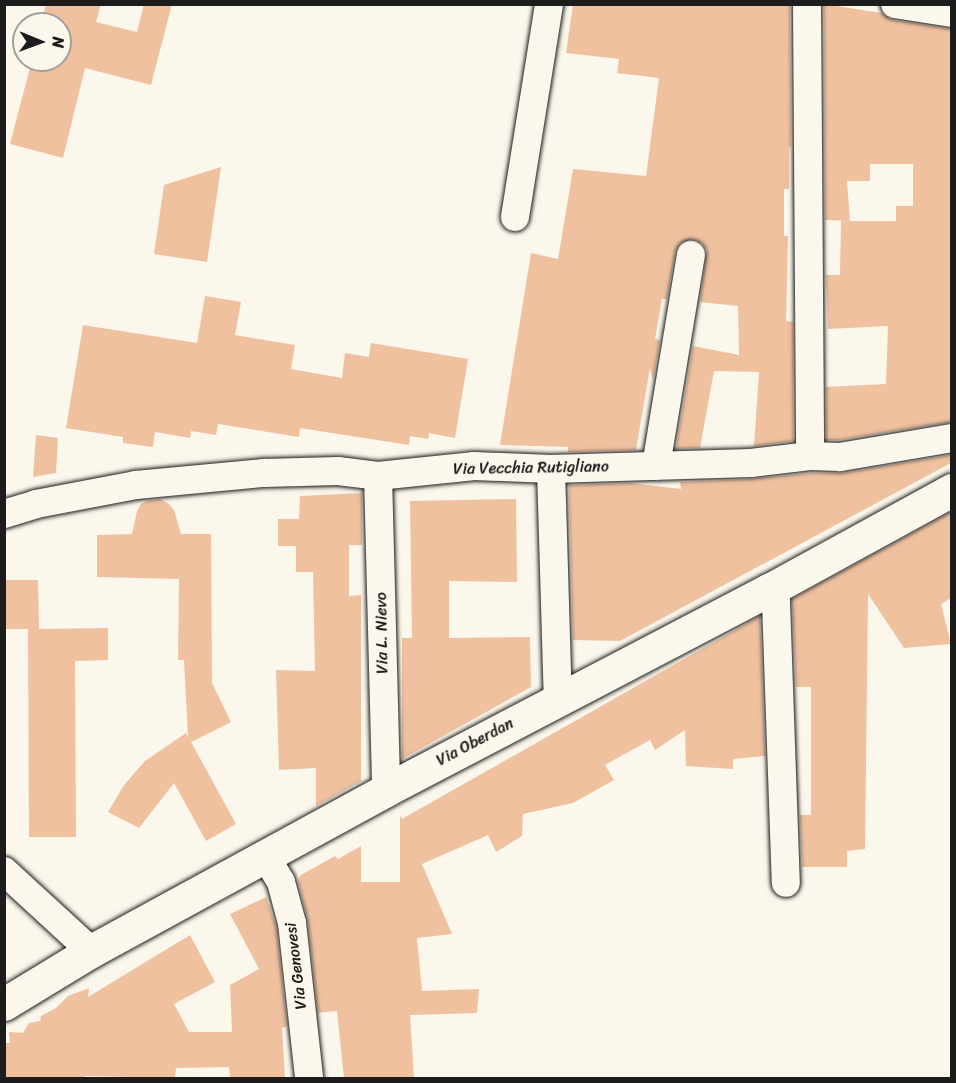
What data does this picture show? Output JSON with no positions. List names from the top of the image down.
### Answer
{
  "streets": {
    "street": [
      "Via Vecchia Rutigliano",
      "Via L. Nievo",
      "Via Oberdan",
      "Via Genovesi"
    ]
  },
  "crossings": [
    ["Via Vecchia Rutigliano", "Via L. Nievo"],
    ["Via L. Nievo", "Via Oberdan"],
    ["Via Oberdan", "Via Genovesi"]
  ],
  "north": "right"
}
